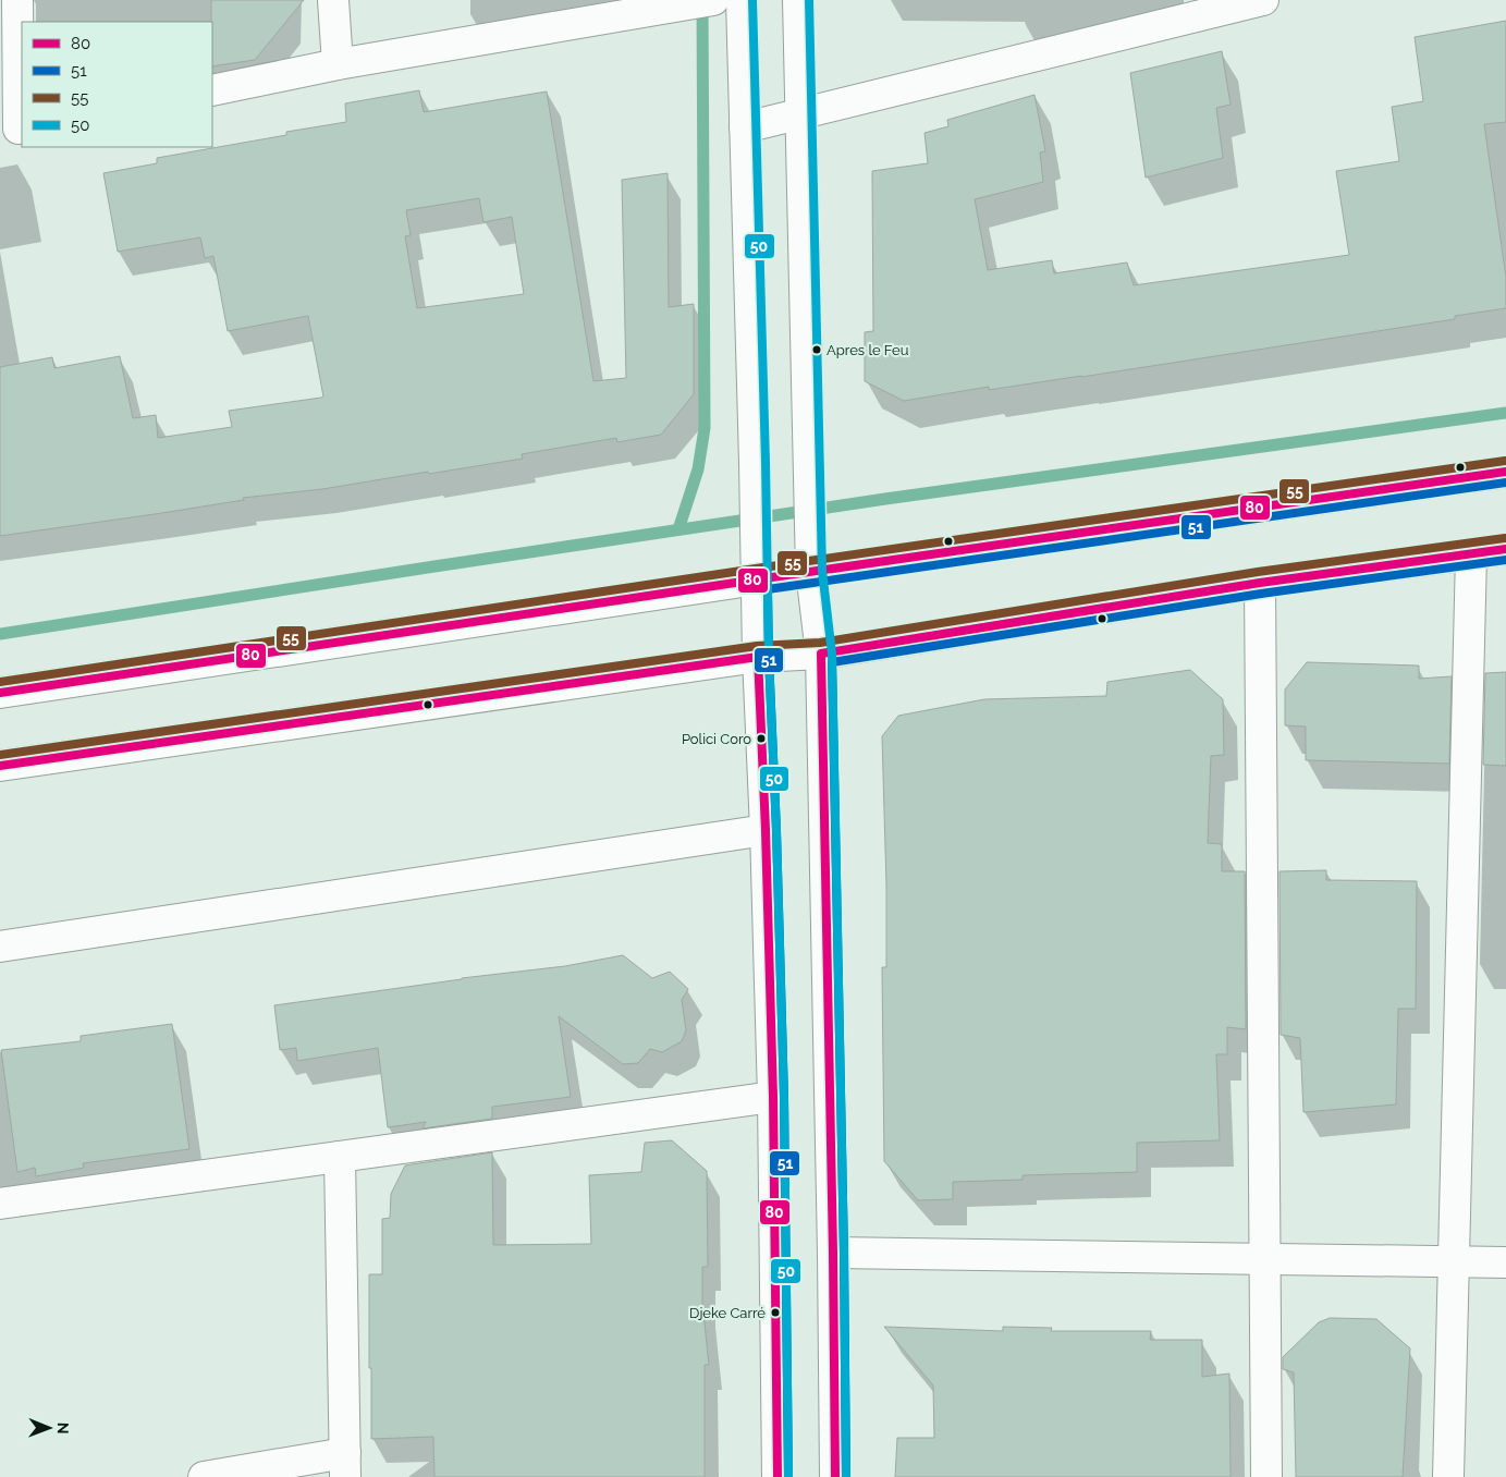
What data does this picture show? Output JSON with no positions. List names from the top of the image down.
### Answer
{
  "places": ["Apres le Feu", "Polici Coro", "Djeke Carré"],
  "lines": [
    "transit line 50",
    "transit line 55",
    "transit line 80",
    "transit line 51"
  ],
  "legend": [
    "80",
    "51",
    "55",
    "50"
  ],
  "north": "right"
}
